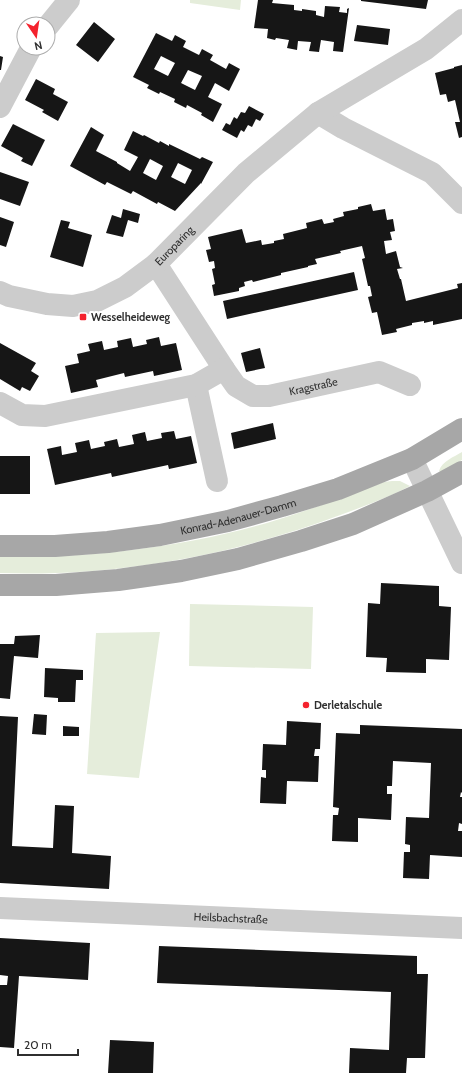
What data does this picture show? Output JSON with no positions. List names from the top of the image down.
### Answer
{
  "streets": {
    "main road": ["Konrad-Adenauer-Damm"],
    "street": ["Europaring", "Kragstraße", "Heilsbachstraße"]
  },
  "crossings": [
    ["Europaring", "Kragstraße"]
  ],
  "places": {
    "transit": ["Wesselheideweg"],
    "other": ["Derletalschule"]
  },
  "scale_bar": "20 m",
  "north": "bottom"
}
